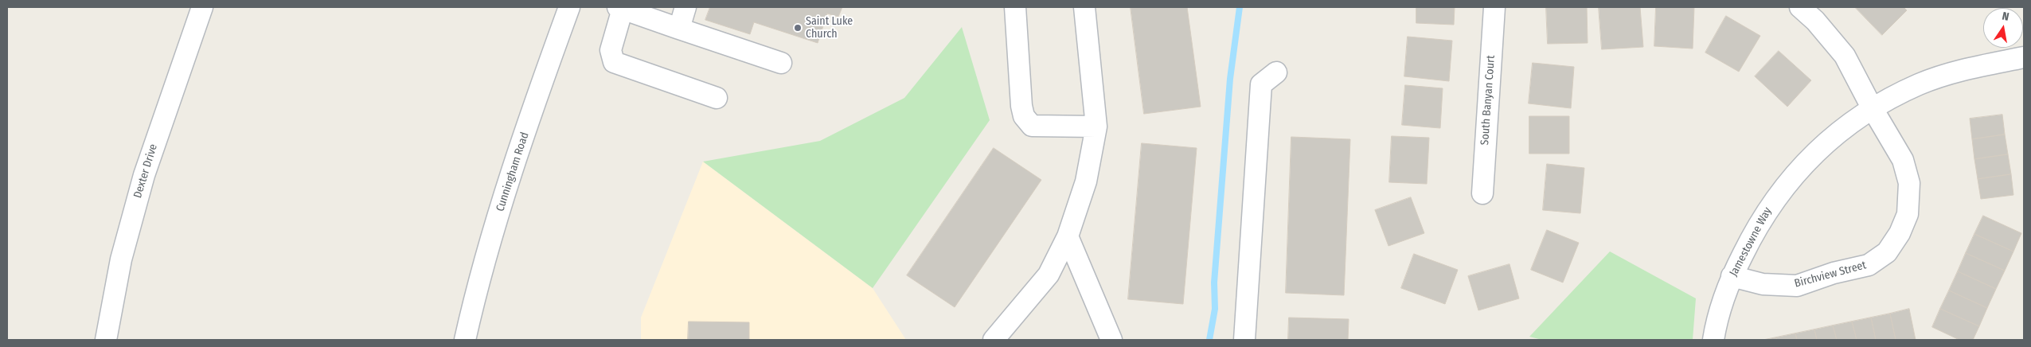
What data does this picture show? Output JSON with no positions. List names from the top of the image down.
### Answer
{
  "streets": {
    "street": [
      "South Banyan Court",
      "Dexter Drive",
      "Cunningham Road",
      "Jamestowne Way",
      "Birchview Street"
    ]
  },
  "crossings": [
    ["Jamestowne Way", "Birchview Street"]
  ],
  "places": ["Saint Luke Church"],
  "north": "top"
}
